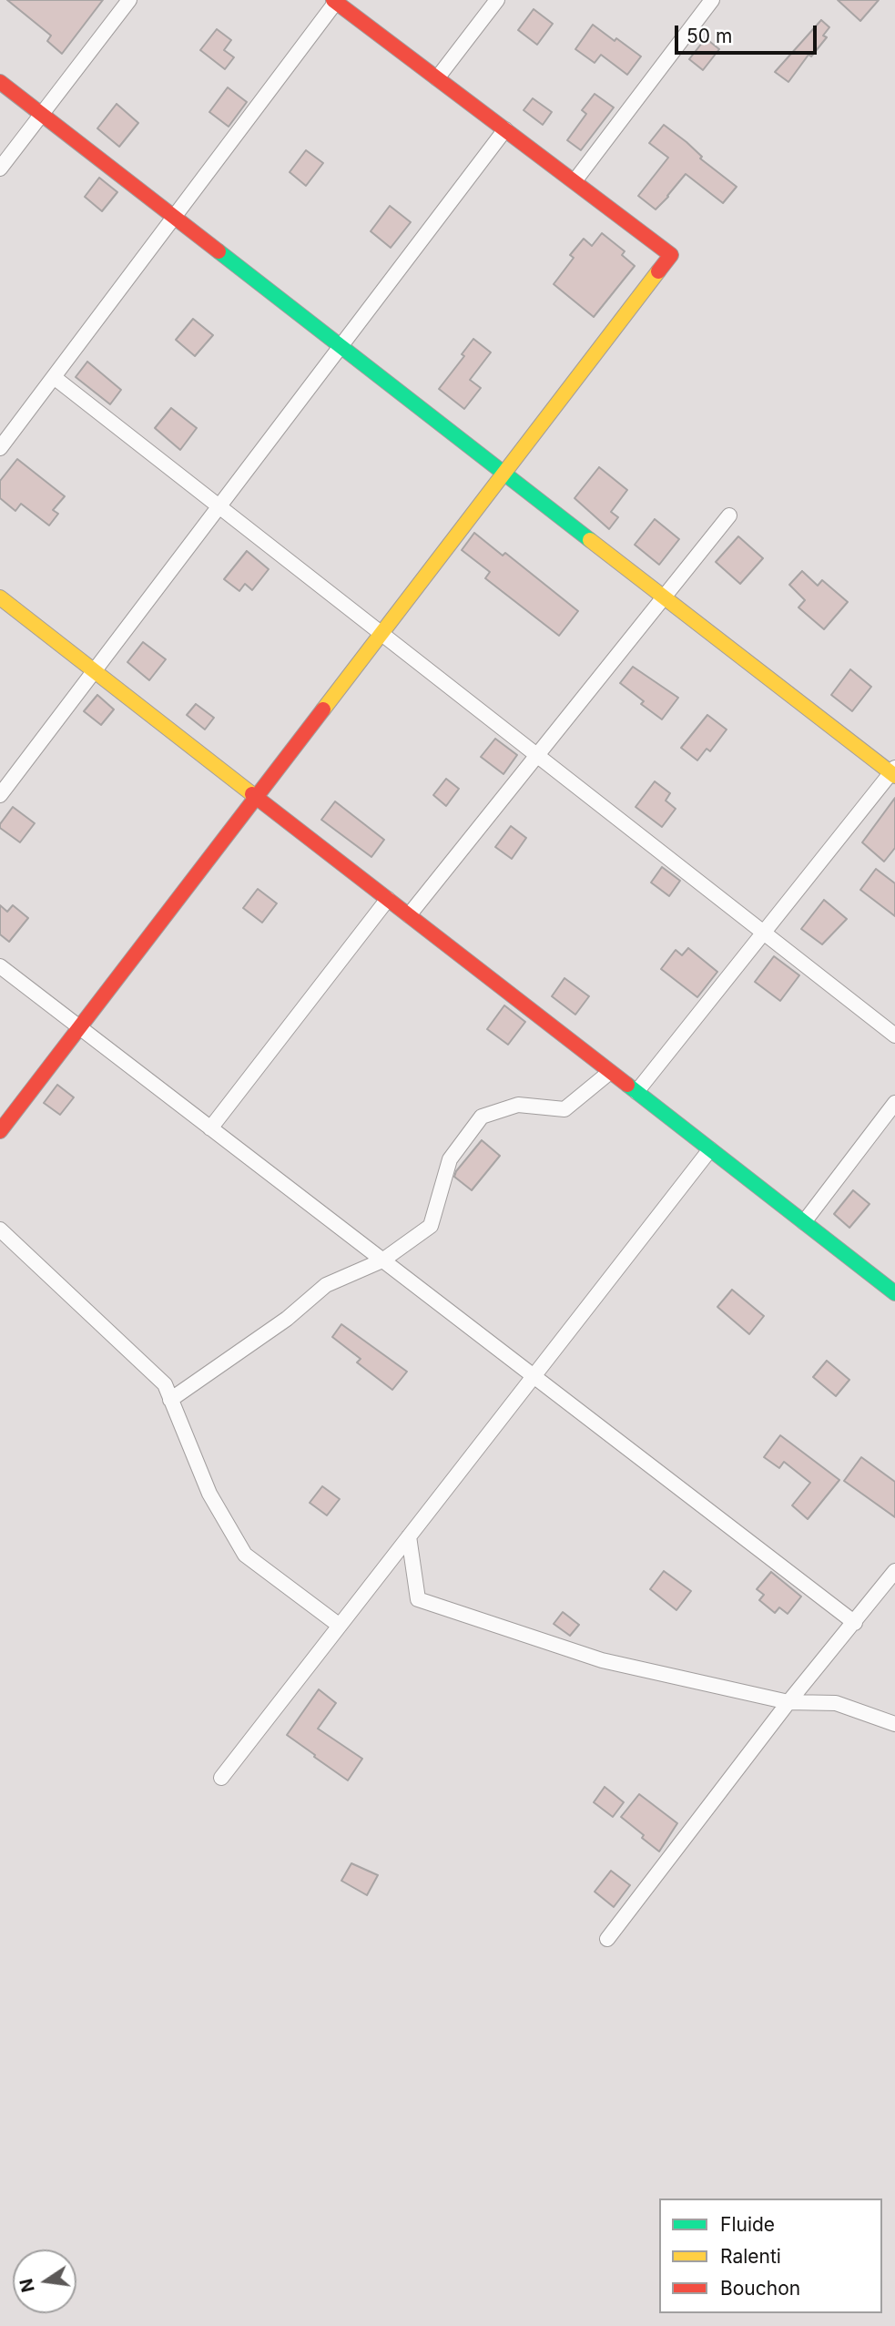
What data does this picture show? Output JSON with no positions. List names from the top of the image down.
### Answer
{
  "legend": ["Fluide", "Ralenti", "Bouchon"],
  "scale_bar": "50 m",
  "north": "left"
}
